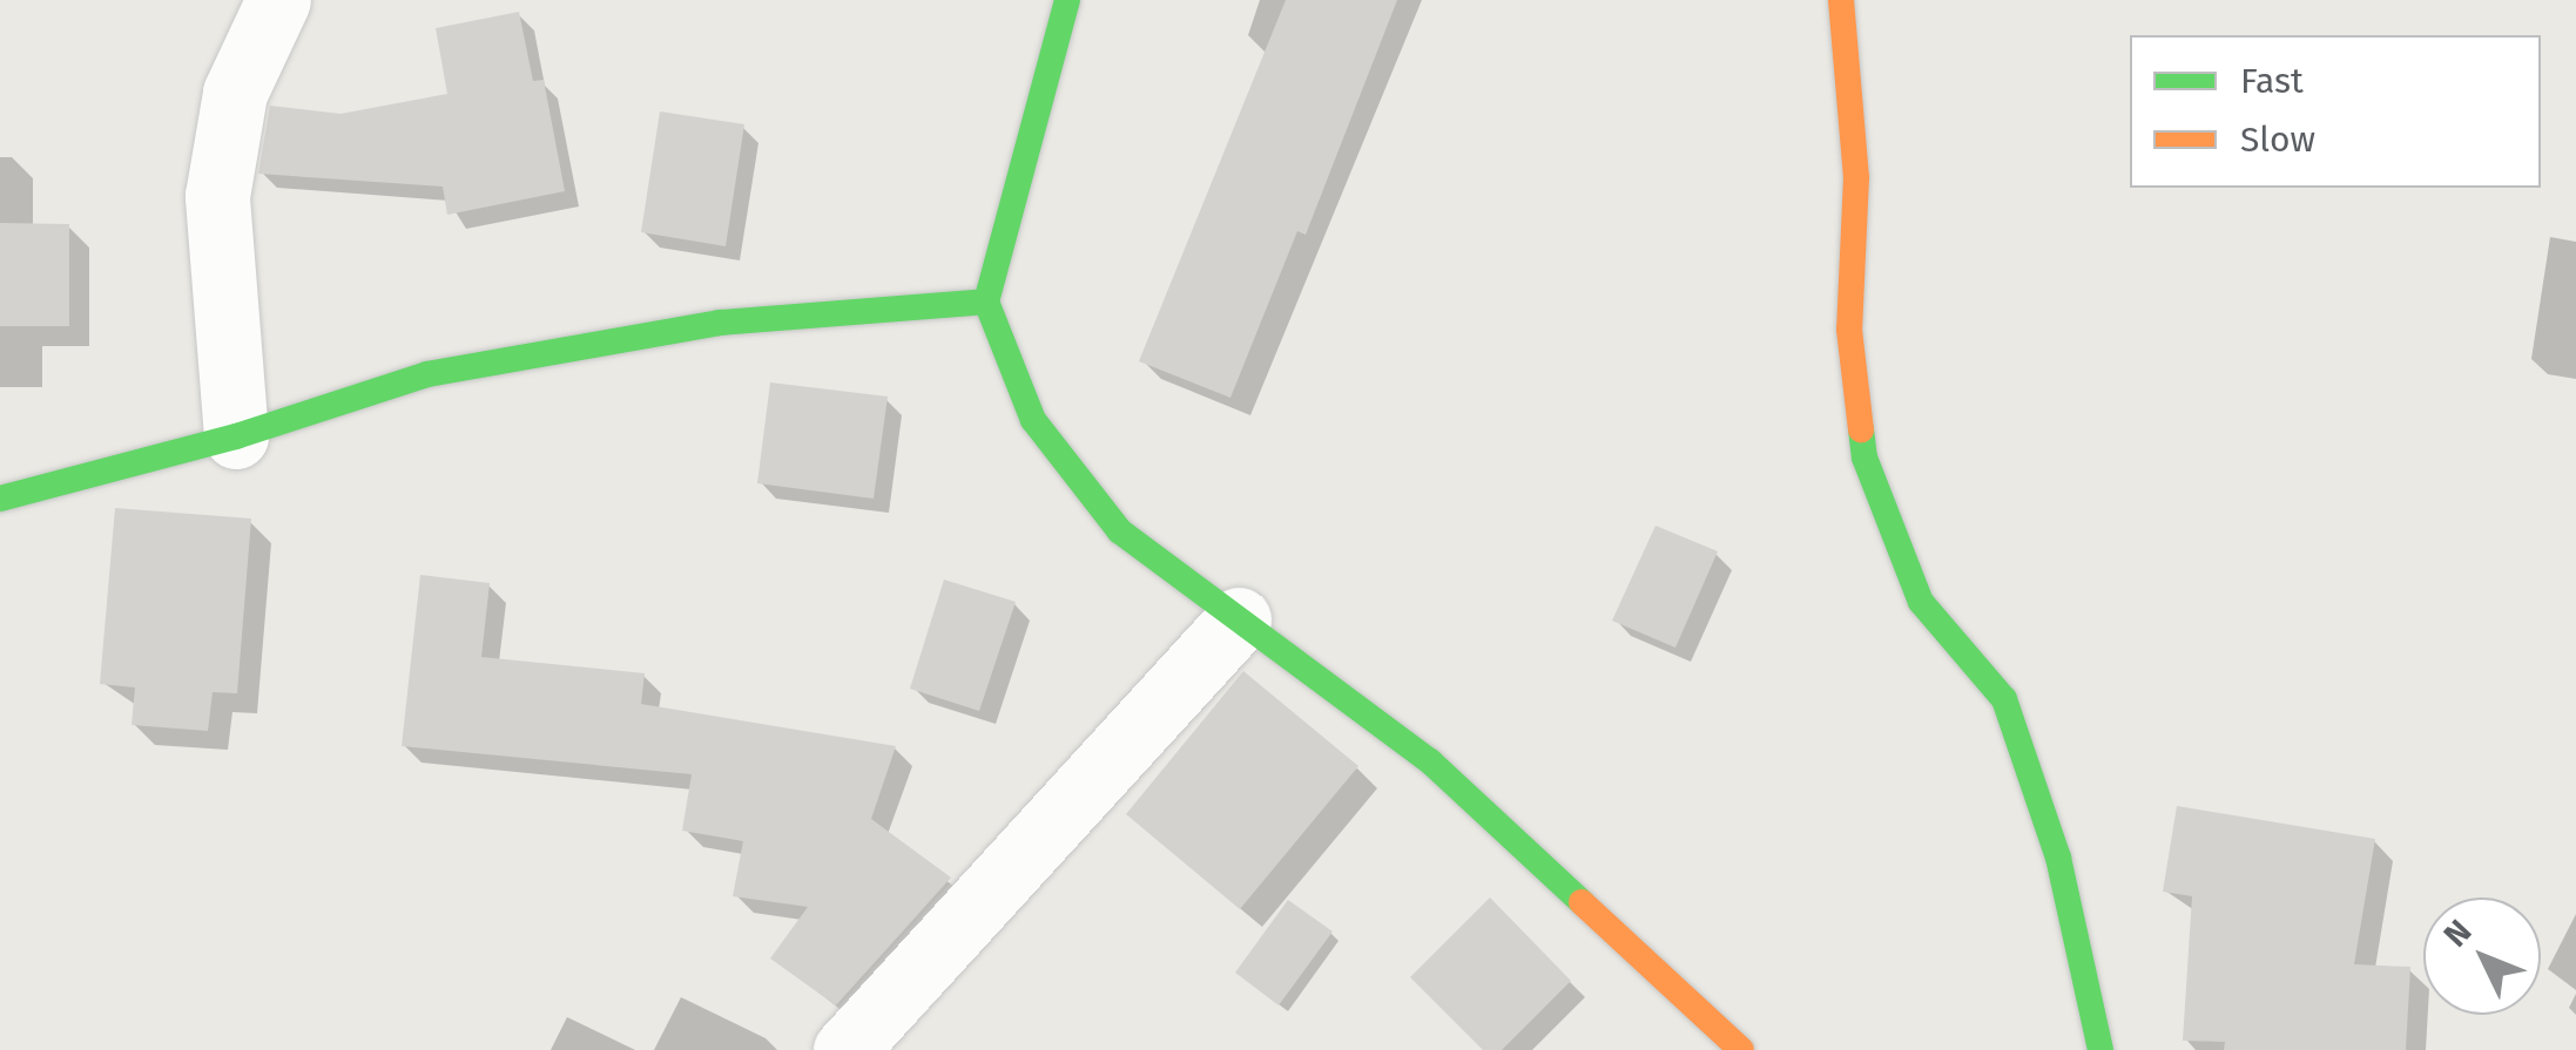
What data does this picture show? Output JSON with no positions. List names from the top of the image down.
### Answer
{
  "legend": ["Fast", "Slow"],
  "north": "top left"
}
